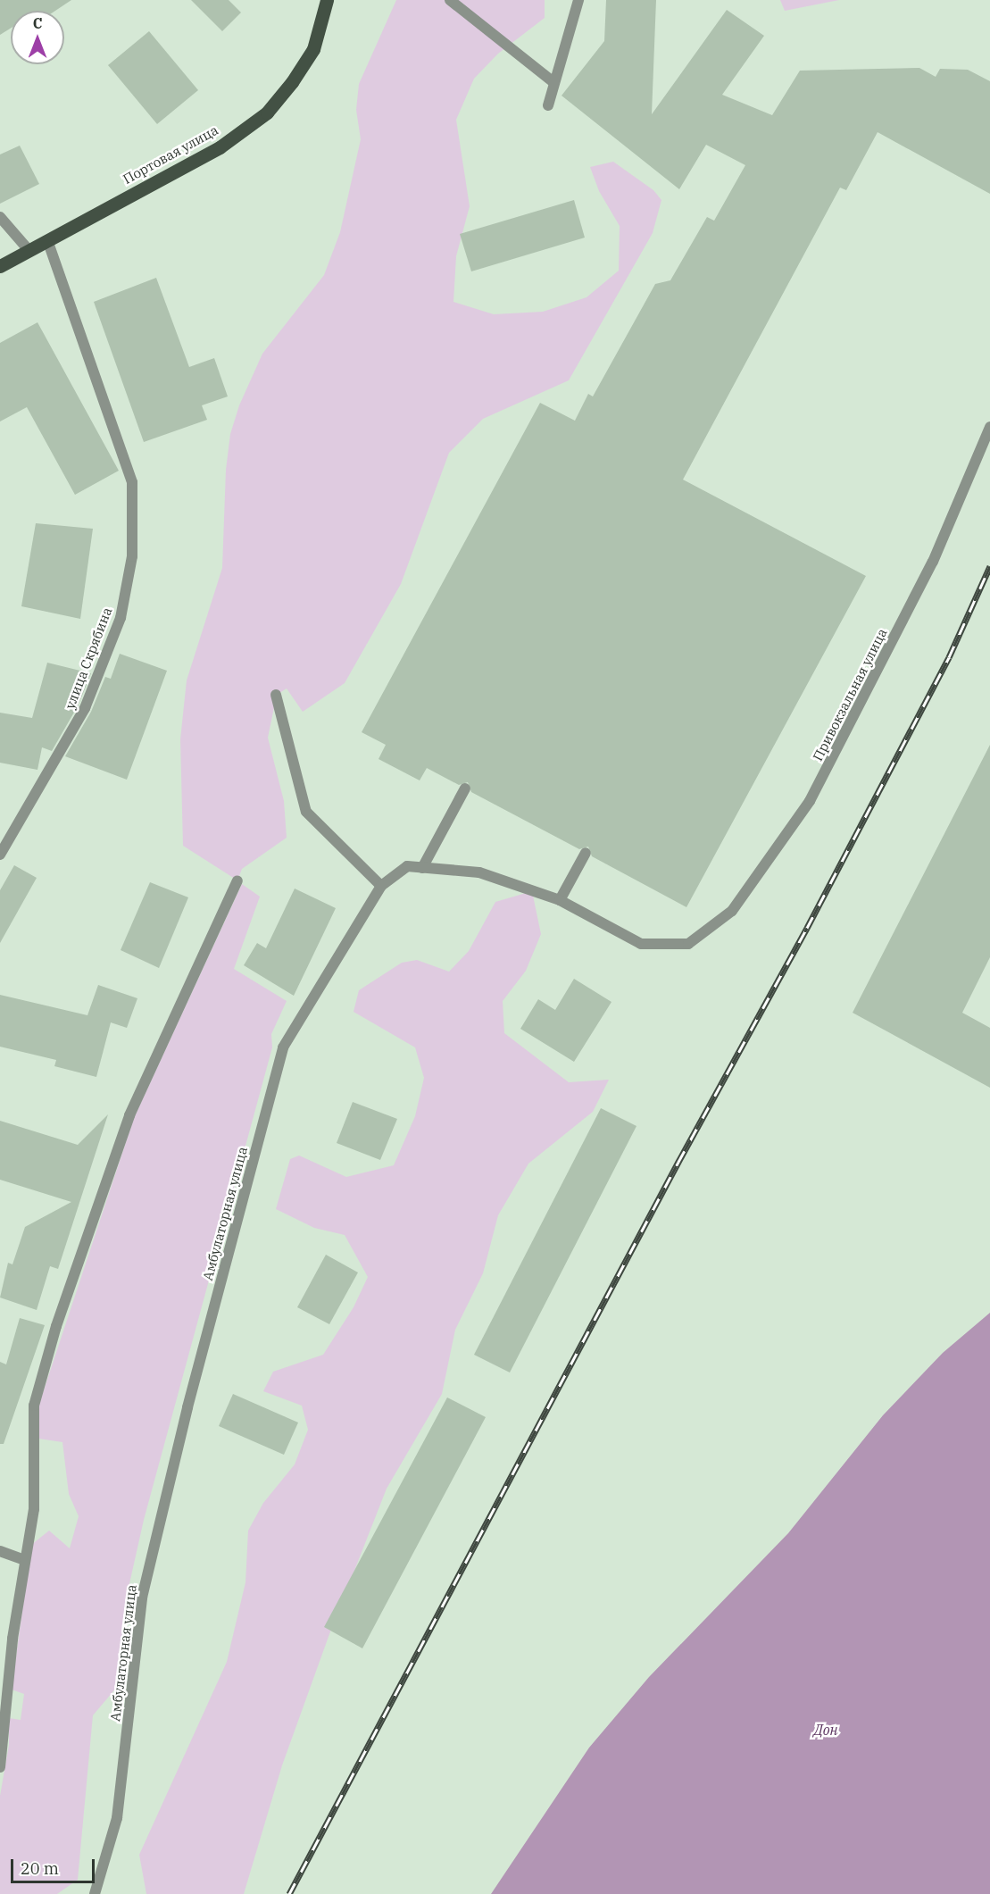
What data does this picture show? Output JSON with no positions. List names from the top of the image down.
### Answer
{
  "streets": {
    "main road": ["Портовая улица"],
    "street": ["улица Скрябина", "Привокзальная улица", "Амбулаторная улица"]
  },
  "crossings": [
    ["Портовая улица", "улица Скрябина"],
    ["Привокзальная улица", "Амбулаторная улица"]
  ],
  "water": ["Дон"],
  "scale_bar": "20 m",
  "north": "top"
}
